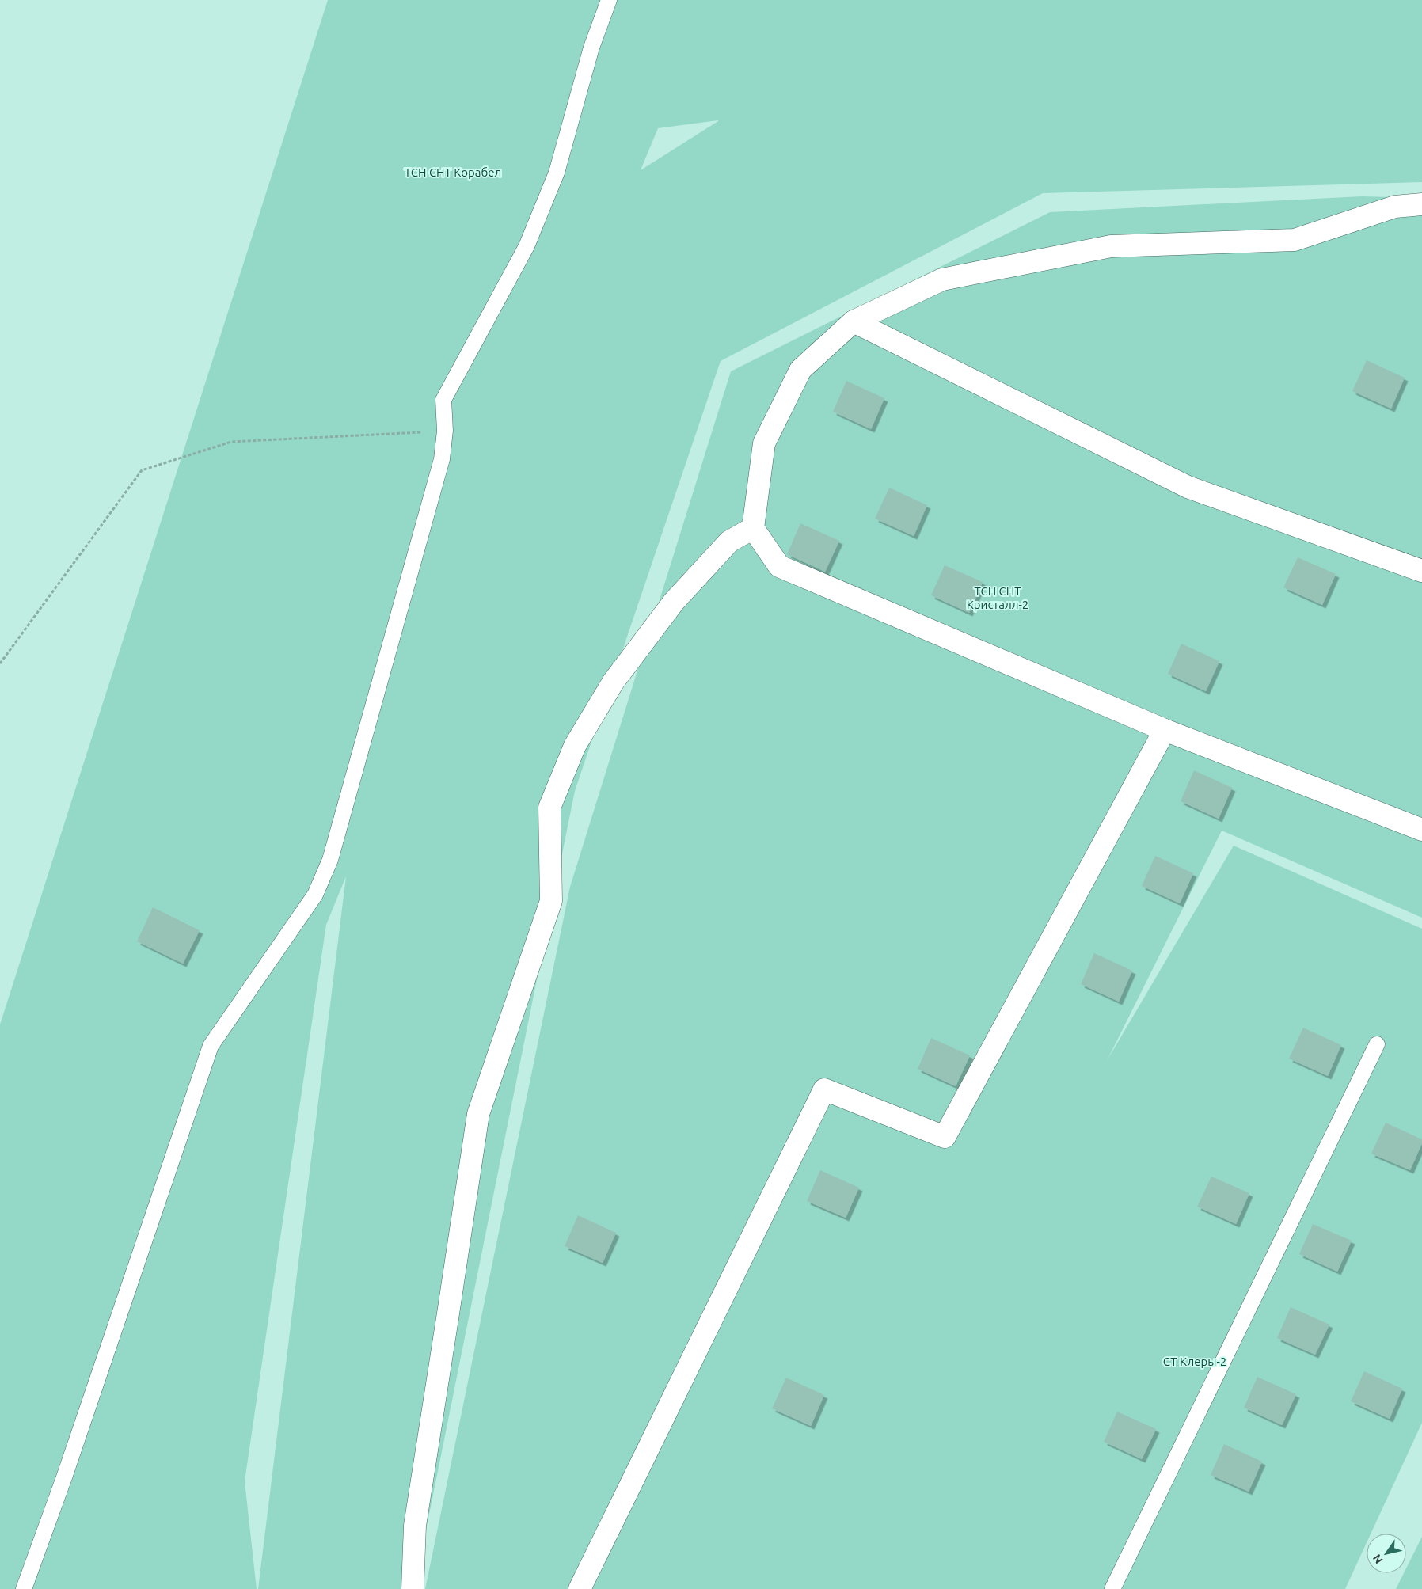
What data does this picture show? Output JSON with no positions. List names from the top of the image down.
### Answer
{
  "parks": ["ТСН СНТ Корабел", "ТСН СНТ Кристалл-2", "СТ Клеры-2"],
  "north": "bottom left"
}
